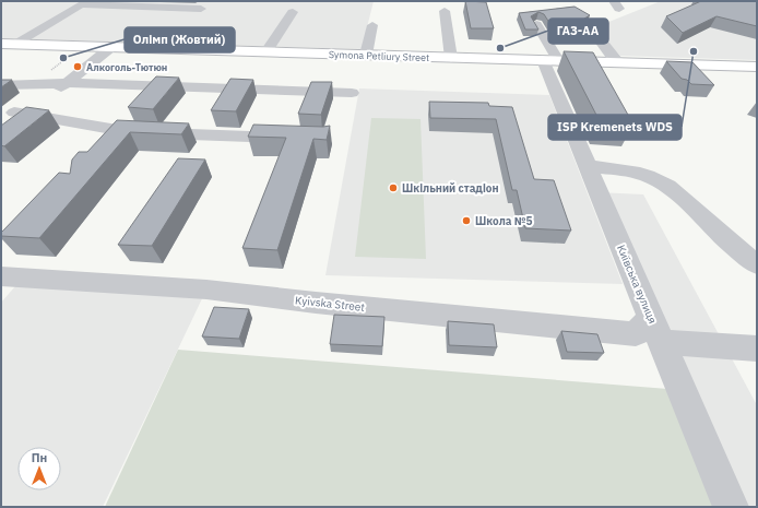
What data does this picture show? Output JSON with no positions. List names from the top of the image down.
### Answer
{
  "streets": {
    "highway": ["Symona Petliury Street"],
    "street": ["Київська вулиця", "Kyivska Street"]
  },
  "crossings": [
    ["Symona Petliury Street", "Київська вулиця"],
    ["Київська вулиця", "Kyivska Street"]
  ],
  "places": [
    "ГАЗ-АА",
    "ISP Kremenets WDS",
    "Олімп (Жовтий)",
    "Алкоголь-Тютюн",
    "Шкільний стадіон",
    "Школа №5"
  ],
  "north": "top"
}
